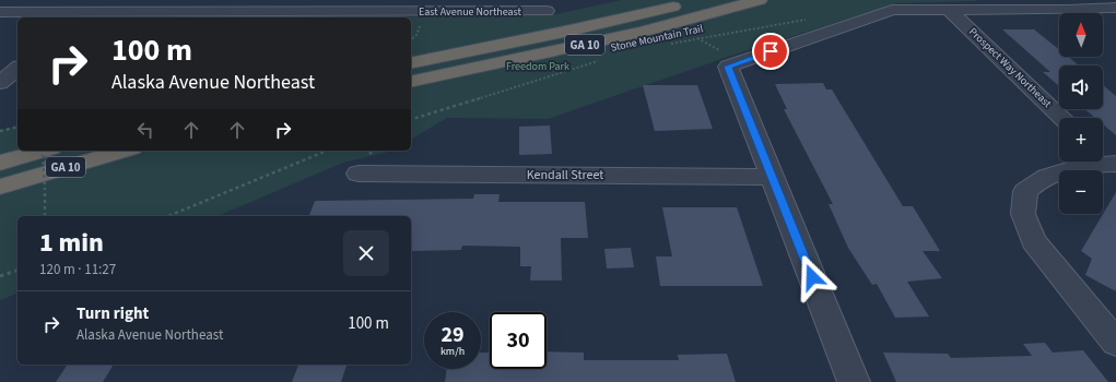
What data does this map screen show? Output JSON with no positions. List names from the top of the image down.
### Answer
{
  "streets": {
    "highway": ["GA 10"],
    "street": ["East Avenue Northeast", "Prospect Way Northeast", "Kendall Street"],
    "path": ["Stone Mountain Trail"]
  },
  "parks": ["Freedom Park"],
  "north": "top",
  "page": {
    "map_buttons": ["+", "−"],
    "turn": ["100 m", "Alaska Avenue Northeast"],
    "heading": ["1 min", "120 m · 11:27"],
    "list": [
      {
        "name": "Turn right",
        "note": "Alaska Avenue Northeast",
        "value": "100 m"
      }
    ],
    "speed": "29 km/h",
    "limit": "30"
  }
}
